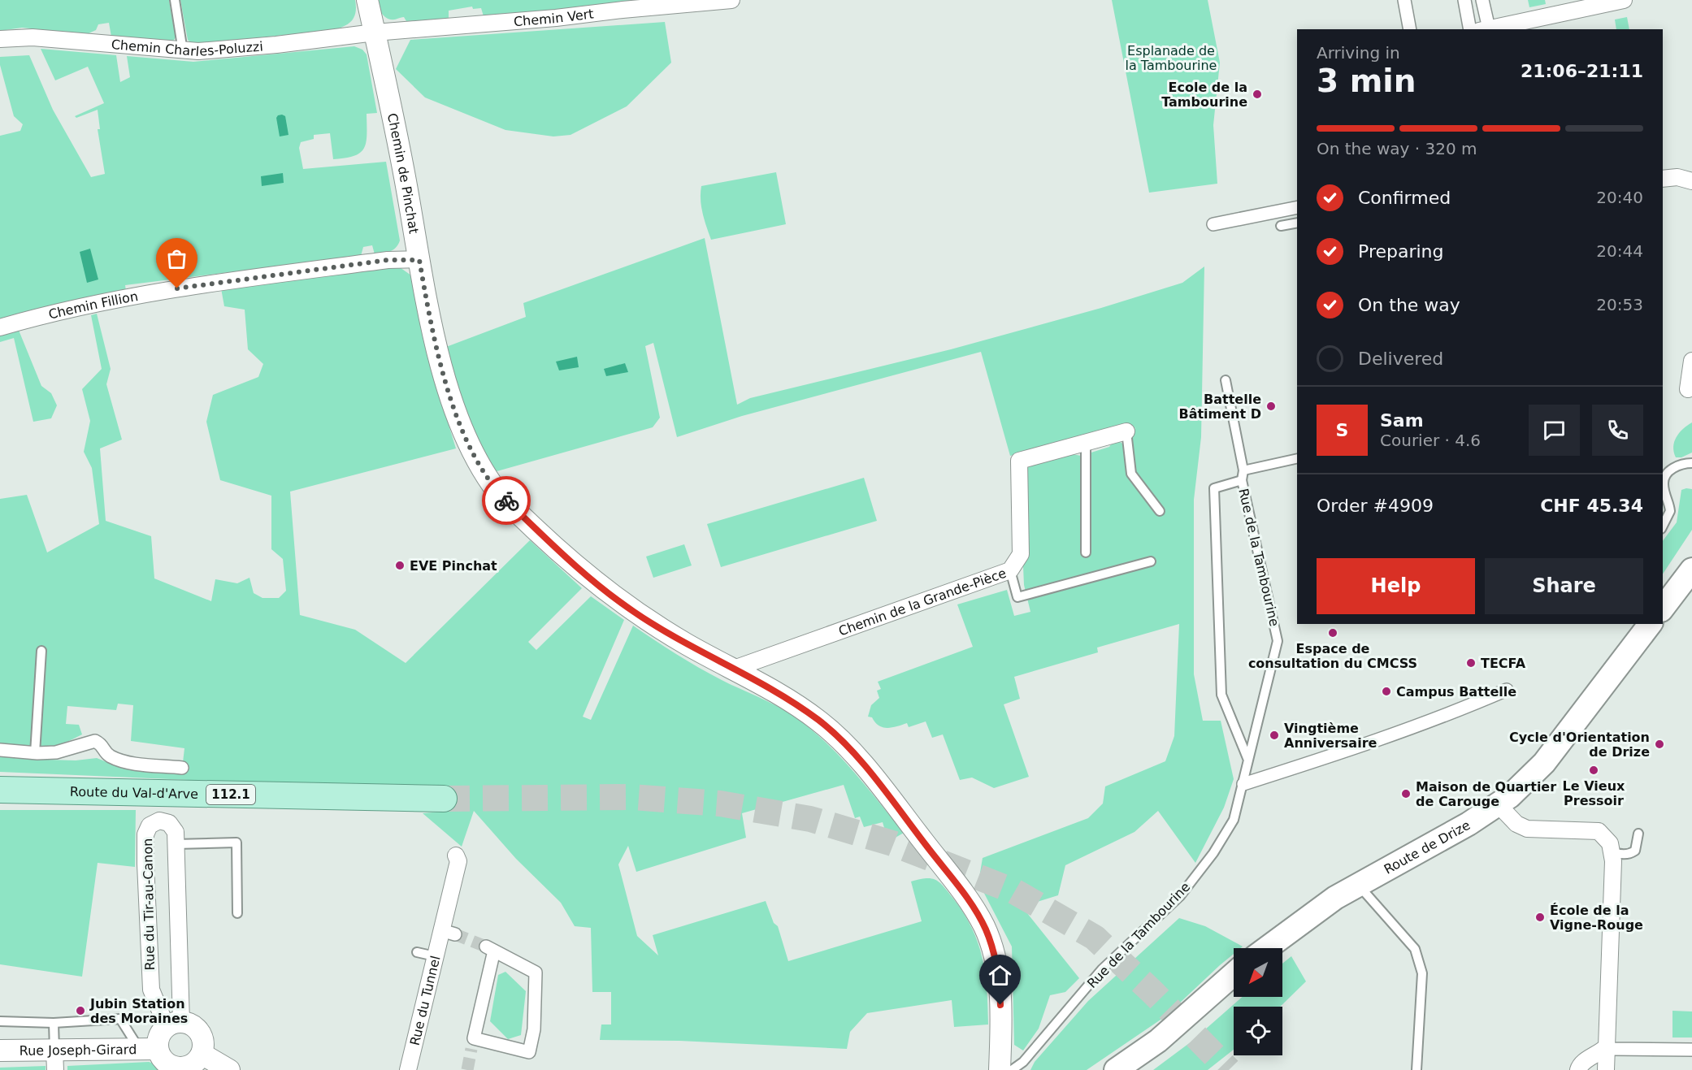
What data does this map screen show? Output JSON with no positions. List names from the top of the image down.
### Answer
{
  "streets": {
    "main road": ["Route du Val-d'Arve", "112.1", "Route de Drize"],
    "street": [
      "Chemin Vert",
      "Chemin Charles-Poluzzi",
      "Chemin de Pinchat",
      "Chemin Fillion",
      "Chemin de la Grande-Pièce",
      "Rue du Tir-au-Canon",
      "Rue du Tunnel",
      "Rue Joseph-Girard"
    ],
    "lane": ["Rue de la Tambourine"]
  },
  "crossings": [
    ["Chemin Vert", "Chemin Charles-Poluzzi"],
    ["Chemin Vert", "Chemin de Pinchat"],
    ["Chemin Charles-Poluzzi", "Chemin de Pinchat"],
    ["Chemin de Pinchat", "Chemin Fillion"],
    ["Chemin de Pinchat", "Chemin de la Grande-Pièce"],
    ["Rue du Tir-au-Canon", "Rue Joseph-Girard"]
  ],
  "parks": ["Esplanade de la Tambourine"],
  "places": [
    "Ecole de la Tambourine",
    "Battelle Bâtiment D",
    "EVE Pinchat",
    "Espace de consultation du CMCSS",
    "TECFA",
    "Campus Battelle",
    "Vingtième Anniversaire",
    "Cycle d'Orientation de Drize",
    "Le Vieux Pressoir",
    "Maison de Quartier de Carouge",
    "École de la Vigne-Rouge",
    "Jubin Station des Moraines"
  ],
  "north": "bottom left",
  "page": {
    "heading": ["3 min", "Arriving in", "21:06–21:11"],
    "panel": [
      "Sam",
      "Courier · 4.6",
      "Order #4909",
      "CHF 45.34"
    ],
    "bar": "On the way · 320 m",
    "list": [
      ["Confirmed", "20:40"],
      ["Preparing", "20:44"],
      ["On the way", "20:53"],
      "Delivered"
    ],
    "round": "S",
    "buttons": ["Help", "Share"]
  }
}
